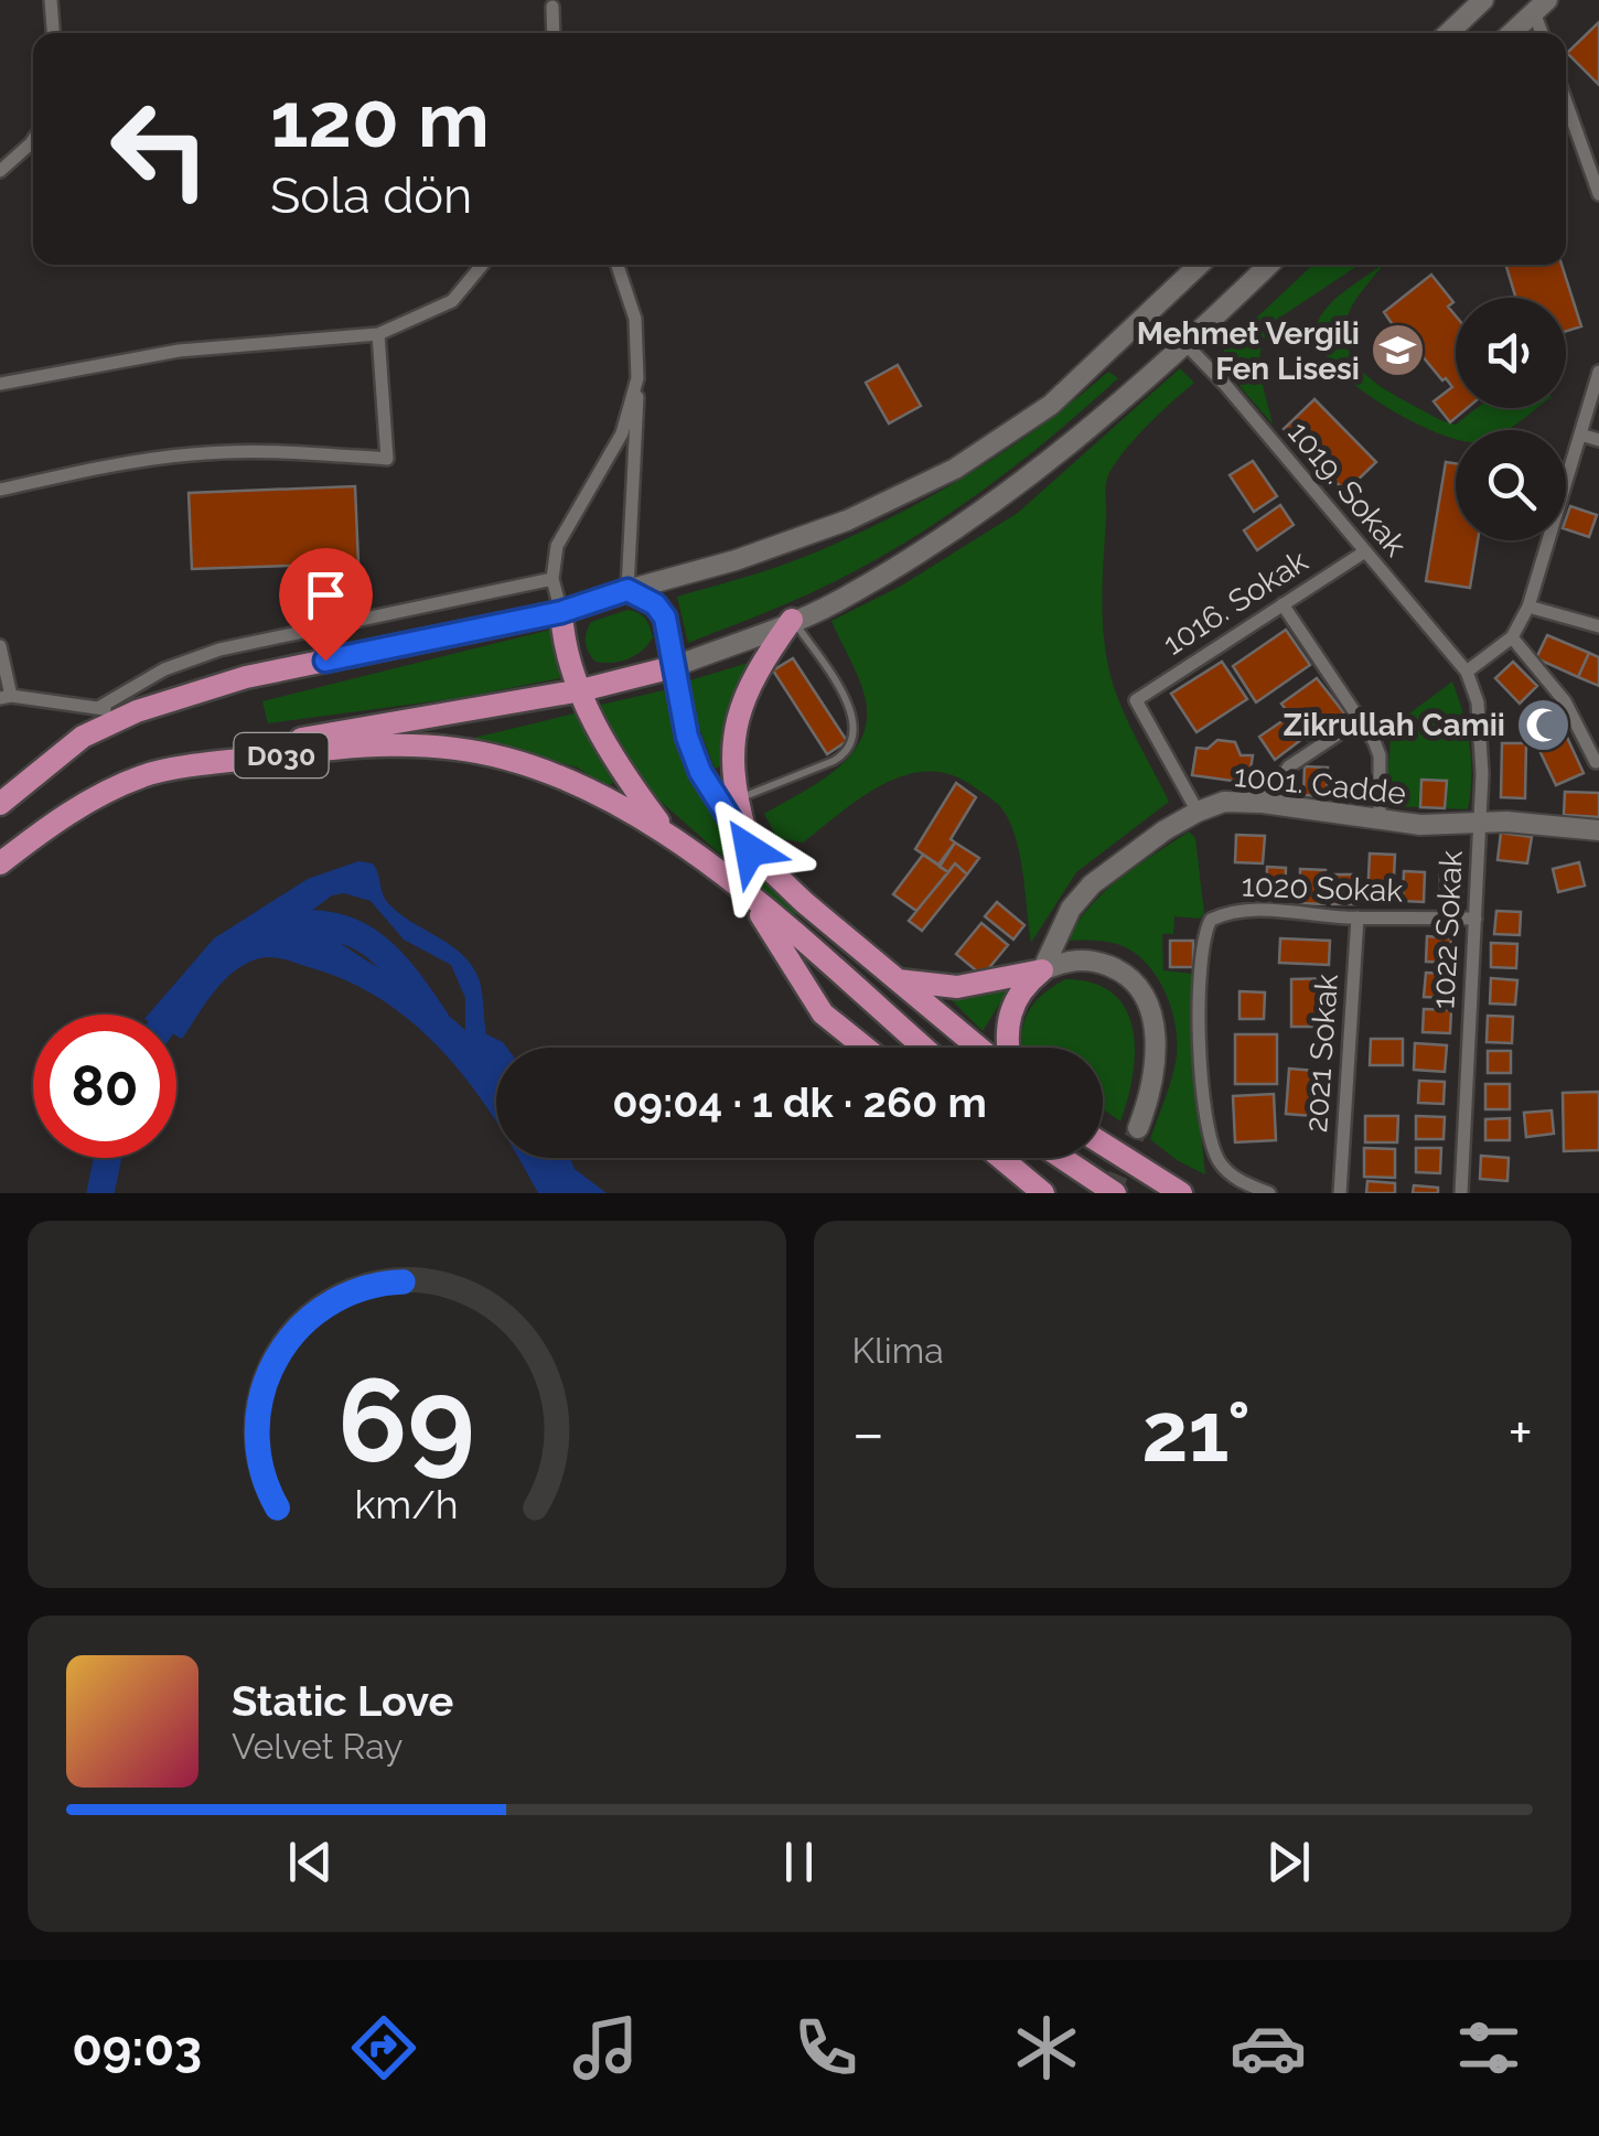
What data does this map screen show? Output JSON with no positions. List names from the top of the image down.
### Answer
{
  "streets": {
    "highway": ["D030"],
    "main road": ["1001. Cadde"],
    "street": [
      "1019. Sokak",
      "1016. Sokak",
      "1020 Sokak",
      "1022 Sokak",
      "2021 Sokak"
    ]
  },
  "crossings": [
    ["1019. Sokak", "1016. Sokak"],
    ["1019. Sokak", "1022 Sokak"],
    ["1016. Sokak", "1001. Cadde"],
    ["1001. Cadde", "1022 Sokak"],
    ["1020 Sokak", "1022 Sokak"],
    ["1020 Sokak", "2021 Sokak"]
  ],
  "places": {
    "school or university": ["Mehmet Vergili Fen Lisesi"],
    "mosque": ["Zikrullah Camii"]
  },
  "page": {
    "turn": ["120 m", "Sola dön"],
    "limit": "80",
    "trip": "09:04 · 1 dk · 260 m",
    "tile": "Klima",
    "heat": ["−", "21°", "+"],
    "song": ["Static Love", "Velvet Ray"],
    "tabs": "09:03",
    "gauge": ["69", "km/h"]
  }
}
